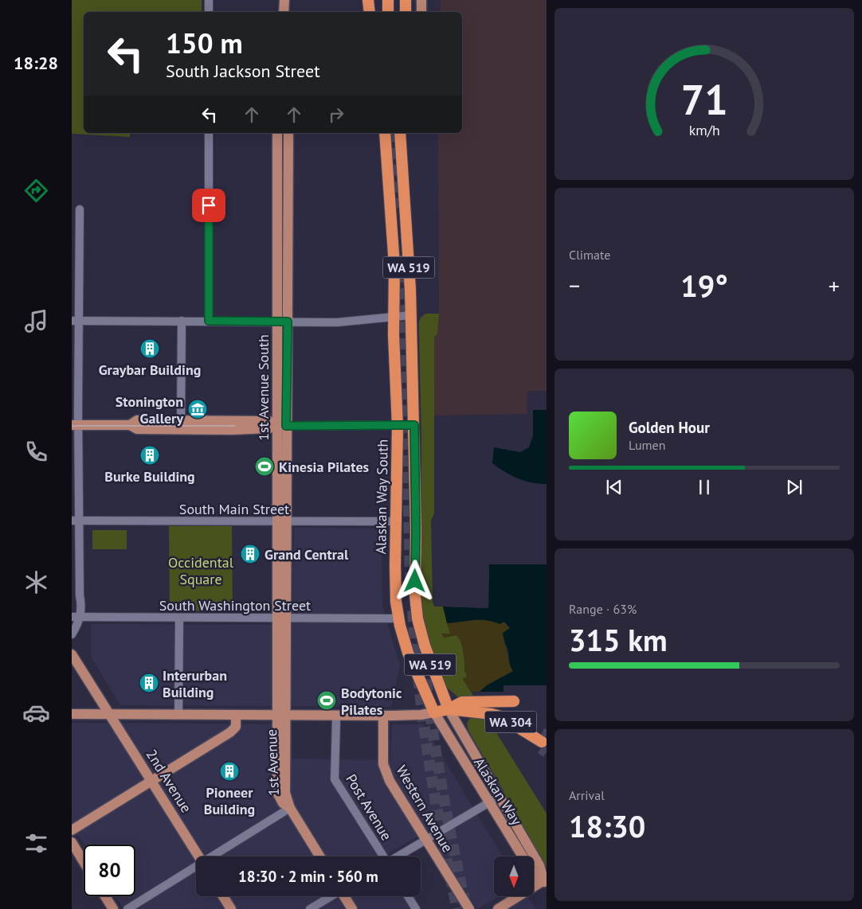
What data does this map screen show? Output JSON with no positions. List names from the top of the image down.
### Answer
{
  "streets": {
    "highway": ["WA 519", "Alaskan Way South", "WA 304"],
    "main road": [
      "1st Avenue South",
      "1st Avenue",
      "2nd Avenue",
      "Alaskan Way",
      "Western Avenue"
    ],
    "street": ["South Main Street", "South Washington Street", "Post Avenue"]
  },
  "crossings": [
    ["WA 519", "WA 304"],
    ["WA 519", "Alaskan Way"],
    ["1st Avenue South", "South Main Street"],
    ["1st Avenue South", "South Washington Street"],
    ["1st Avenue South", "1st Avenue"],
    ["Alaskan Way South", "South Main Street"],
    ["Alaskan Way South", "South Washington Street"],
    ["Alaskan Way South", "WA 304"],
    ["Alaskan Way South", "Alaskan Way"],
    ["WA 304", "Alaskan Way"]
  ],
  "parks": ["Occidental Square"],
  "places": {
    "building": [
      "Graybar Building",
      "Burke Building",
      "Grand Central",
      "Interurban Building",
      "Pioneer Building"
    ],
    "museum": ["Stonington Gallery"],
    "sports": ["Kinesia Pilates", "Bodytonic Pilates"]
  },
  "north": "bottom",
  "page": {
    "tabs": "18:28",
    "turn": ["150 m", "South Jackson Street"],
    "tile": [
      "Climate",
      ["Range · 63%", "315 km"],
      ["Arrival", "18:30"]
    ],
    "heat": ["−", "19°", "+"],
    "song": ["Golden Hour", "Lumen"],
    "limit": "80",
    "trip": "18:30 · 2 min · 560 m",
    "gauge": ["71", "km/h"]
  }
}
